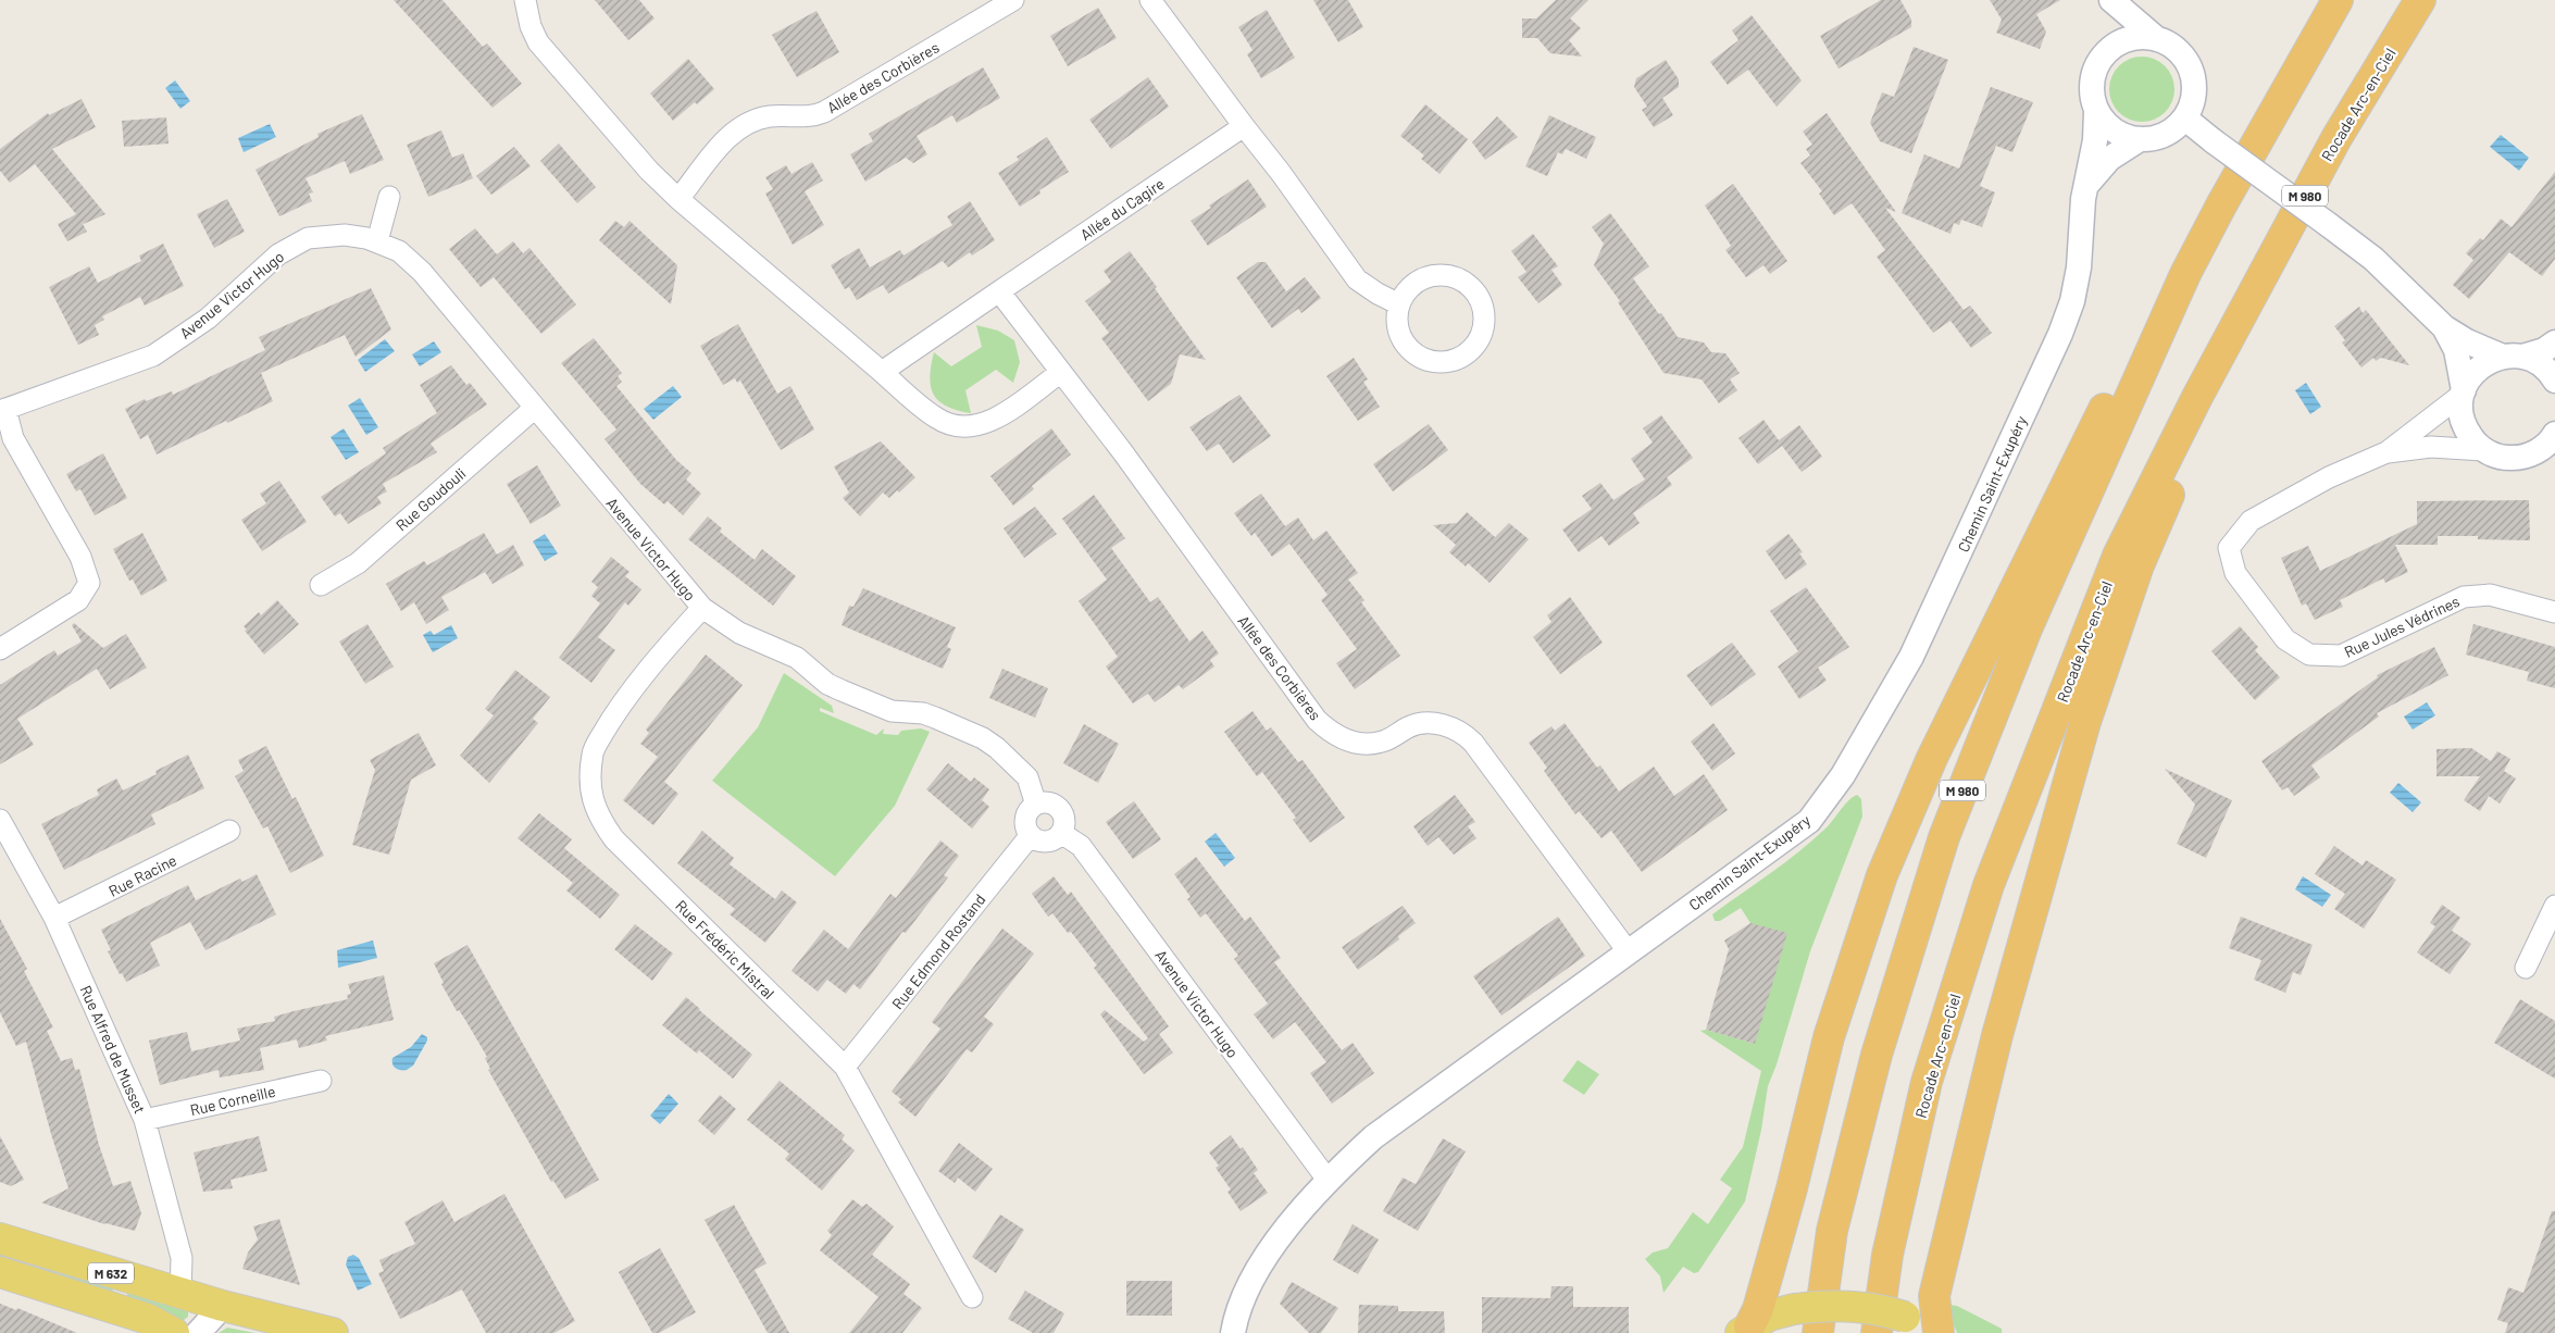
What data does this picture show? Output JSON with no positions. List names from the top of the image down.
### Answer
{
  "streets": {
    "highway": ["Rocade Arc-en-Ciel", "M 980"],
    "main road": ["M 632"],
    "street": [
      "Allée des Corbières",
      "Allée du Cagire",
      "Avenue Victor Hugo",
      "Chemin Saint-Exupéry",
      "Rue Goudouli",
      "Rue Jules Védrines",
      "Rue Racine",
      "Rue Frédéric Mistral",
      "Rue Edmond Rostand",
      "Rue Alfred de Musset",
      "Rue Corneille"
    ]
  },
  "crossings": [
    ["Allée des Corbières", "Allée du Cagire"],
    ["Allée des Corbières", "Chemin Saint-Exupéry"],
    ["Avenue Victor Hugo", "Chemin Saint-Exupéry"],
    ["Avenue Victor Hugo", "Rue Goudouli"],
    ["Avenue Victor Hugo", "Rue Frédéric Mistral"],
    ["Avenue Victor Hugo", "Rue Edmond Rostand"],
    ["Rue Racine", "Rue Alfred de Musset"],
    ["Rue Frédéric Mistral", "Rue Edmond Rostand"],
    ["Rue Alfred de Musset", "Rue Corneille"],
    ["Rue Alfred de Musset", "M 632"]
  ]
}
